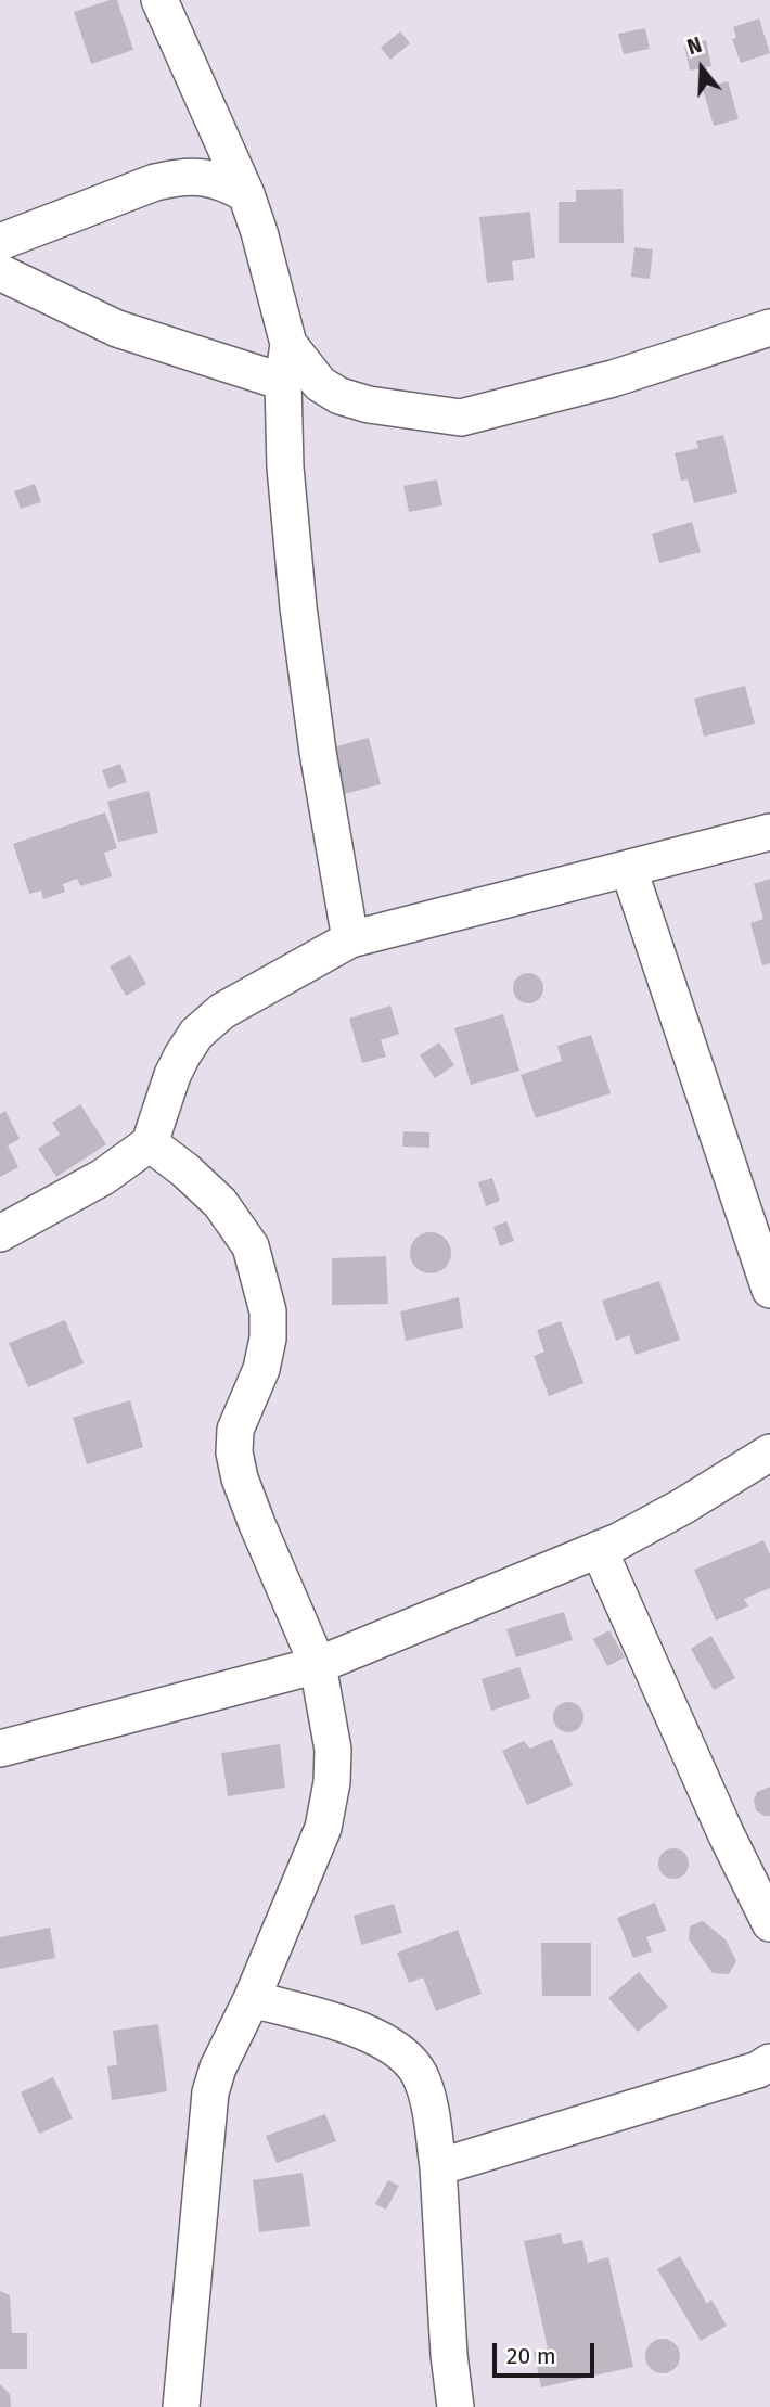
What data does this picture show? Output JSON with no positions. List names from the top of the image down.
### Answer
{
  "scale_bar": "20 m",
  "north": "top"
}
